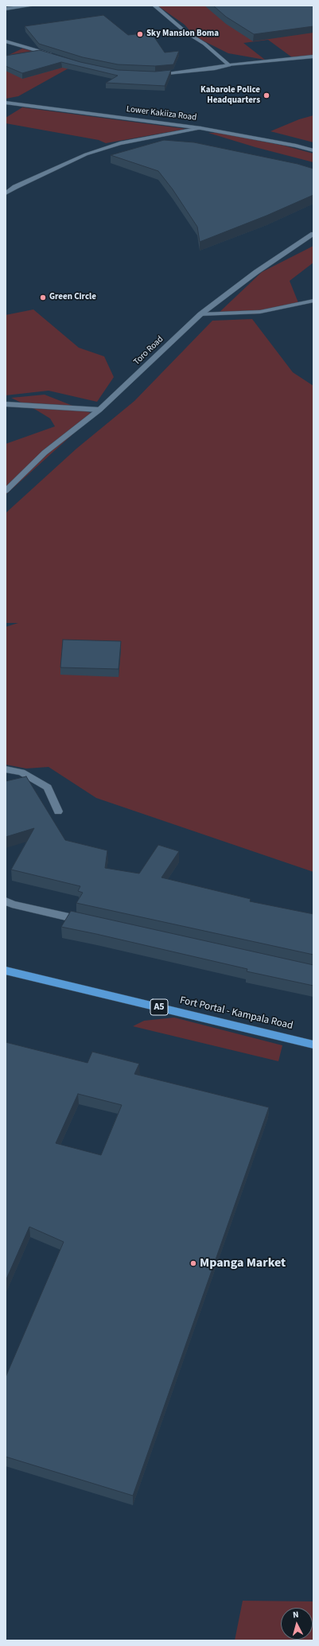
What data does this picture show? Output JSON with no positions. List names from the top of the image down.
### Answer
{
  "streets": {
    "highway": ["A5", "Fort Portal - Kampala Road"],
    "main road": ["Lower Kakiiza Road", "Toro Road"]
  },
  "places": [
    "Sky Mansion Boma",
    "Kabarole Police Headquarters",
    "Green Circle",
    "Mpanga Market"
  ],
  "north": "top"
}
